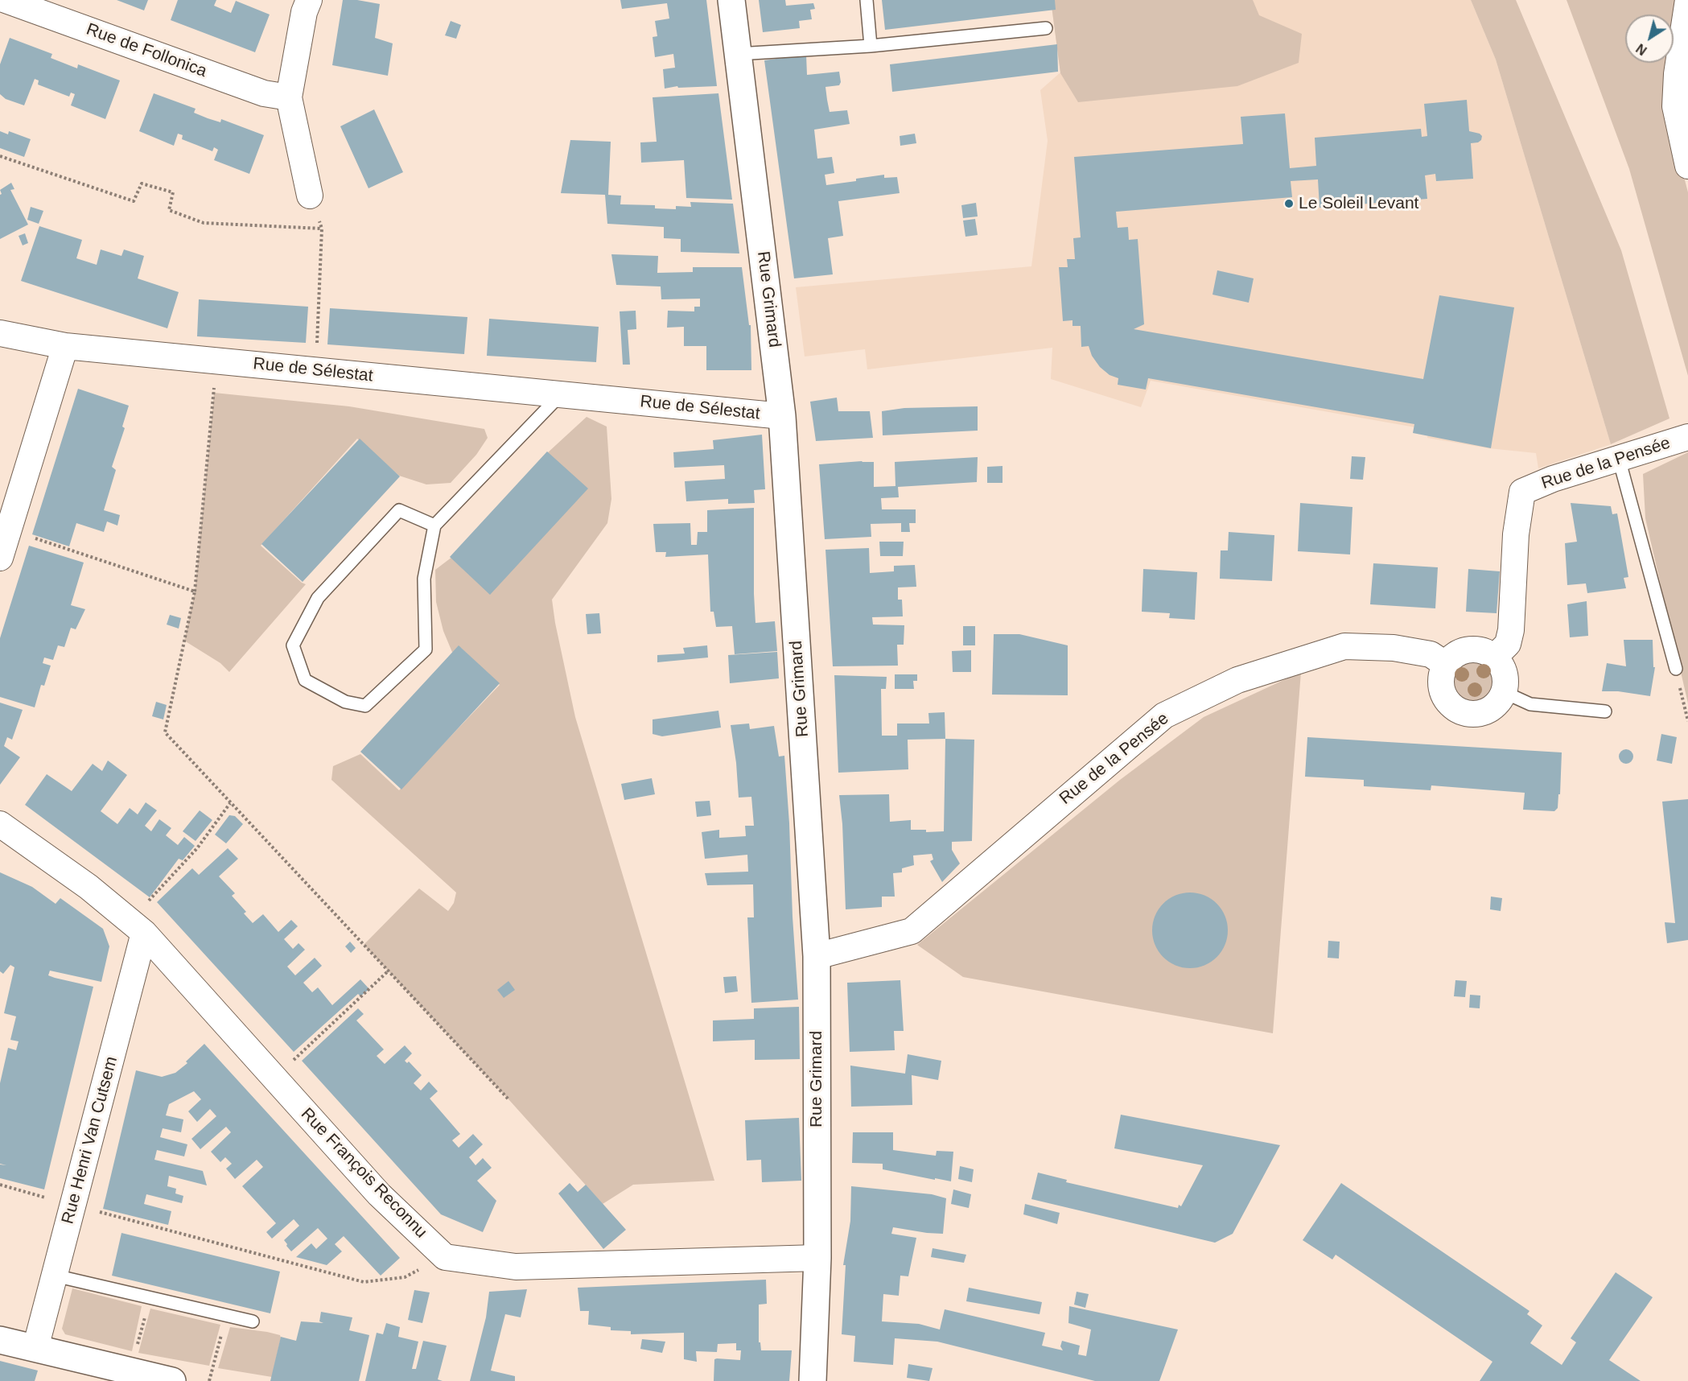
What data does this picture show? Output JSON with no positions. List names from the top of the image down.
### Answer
{
  "streets": {
    "street": [
      "Rue de Follonica",
      "Rue Grimard",
      "Rue de Sélestat",
      "Rue de la Pensée",
      "Rue Henri Van Cutsem",
      "Rue François Reconnu"
    ]
  },
  "crossings": [
    ["Rue Grimard", "Rue de Sélestat"],
    ["Rue Grimard", "Rue de la Pensée"],
    ["Rue Henri Van Cutsem", "Rue François Reconnu"]
  ],
  "places": ["Le Soleil Levant"],
  "north": "bottom left"
}
